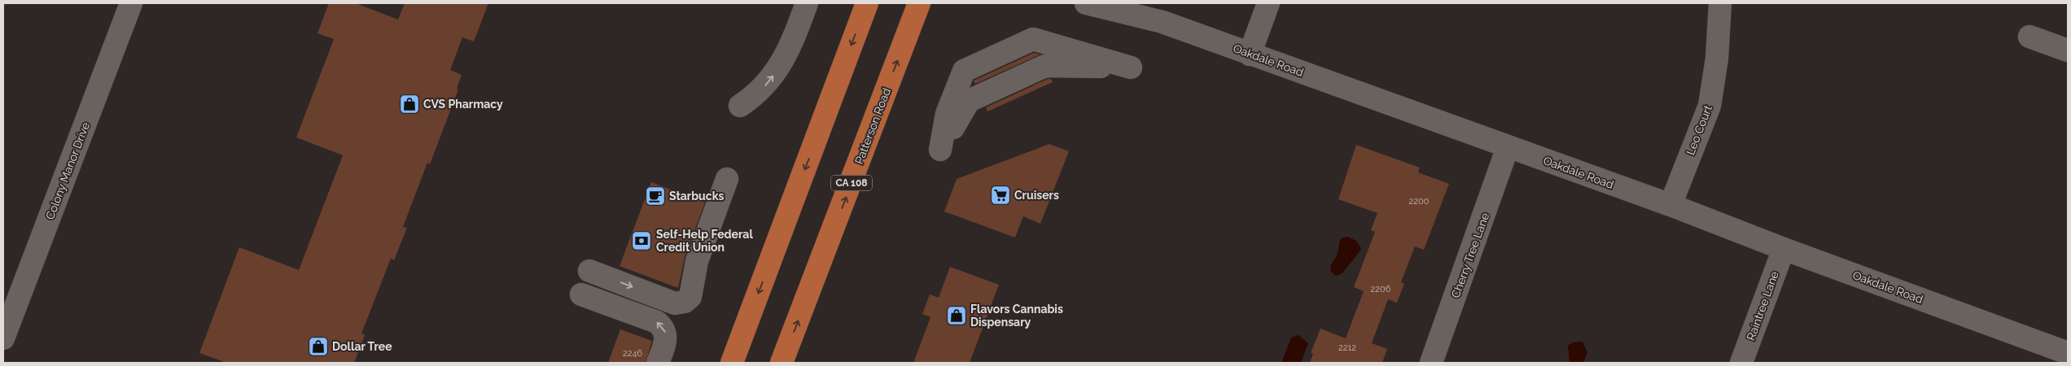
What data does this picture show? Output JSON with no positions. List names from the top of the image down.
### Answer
{
  "streets": {
    "main road": ["Patterson Road", "CA 108"],
    "street": [
      "Oakdale Road",
      "Leo Court",
      "Colony Manor Drive",
      "Cherry Tree Lane",
      "Raintree Lane"
    ]
  },
  "crossings": [
    ["Oakdale Road", "Leo Court"],
    ["Oakdale Road", "Cherry Tree Lane"],
    ["Oakdale Road", "Raintree Lane"]
  ],
  "places": {
    "shop": ["CVS Pharmacy", "Flavors Cannabis Dispensary", "Dollar Tree"],
    "supermarket": ["Cruisers"],
    "cafe": ["Starbucks"],
    "bank": ["Self-Help Federal Credit Union"]
  },
  "house_numbers": [
    "2200",
    "2206",
    "2212",
    "2246"
  ]
}
